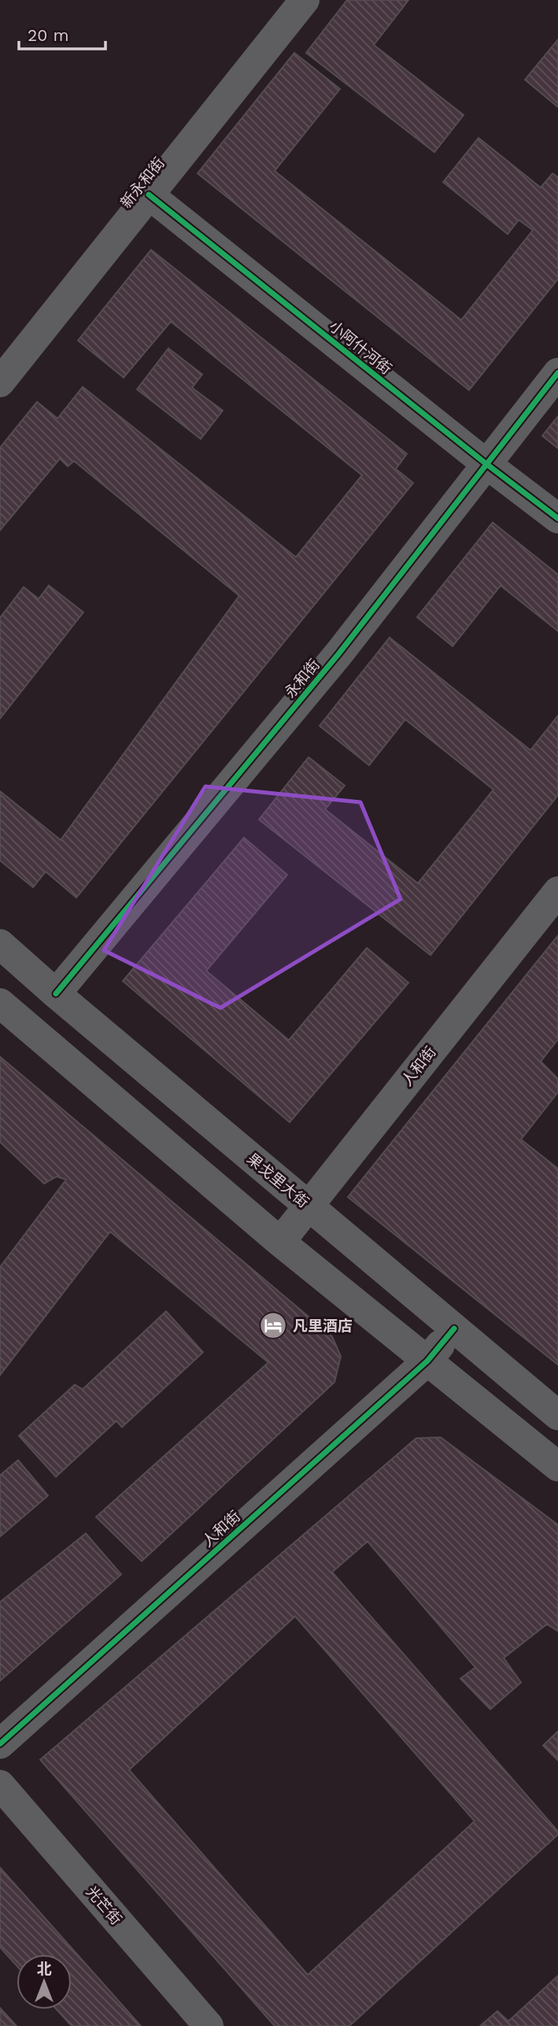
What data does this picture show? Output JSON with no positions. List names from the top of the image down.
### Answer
{
  "streets": {
    "street": [
      "新永和街",
      "小阿什河街",
      "永和街",
      "人和街",
      "果戈里大街",
      "光芒街"
    ]
  },
  "crossings": [
    ["新永和街", "小阿什河街"],
    ["小阿什河街", "永和街"],
    ["永和街", "果戈里大街"],
    ["人和街", "果戈里大街"]
  ],
  "places": {
    "hotel": ["凡里酒店"]
  },
  "scale_bar": "20 m",
  "north": "top"
}
